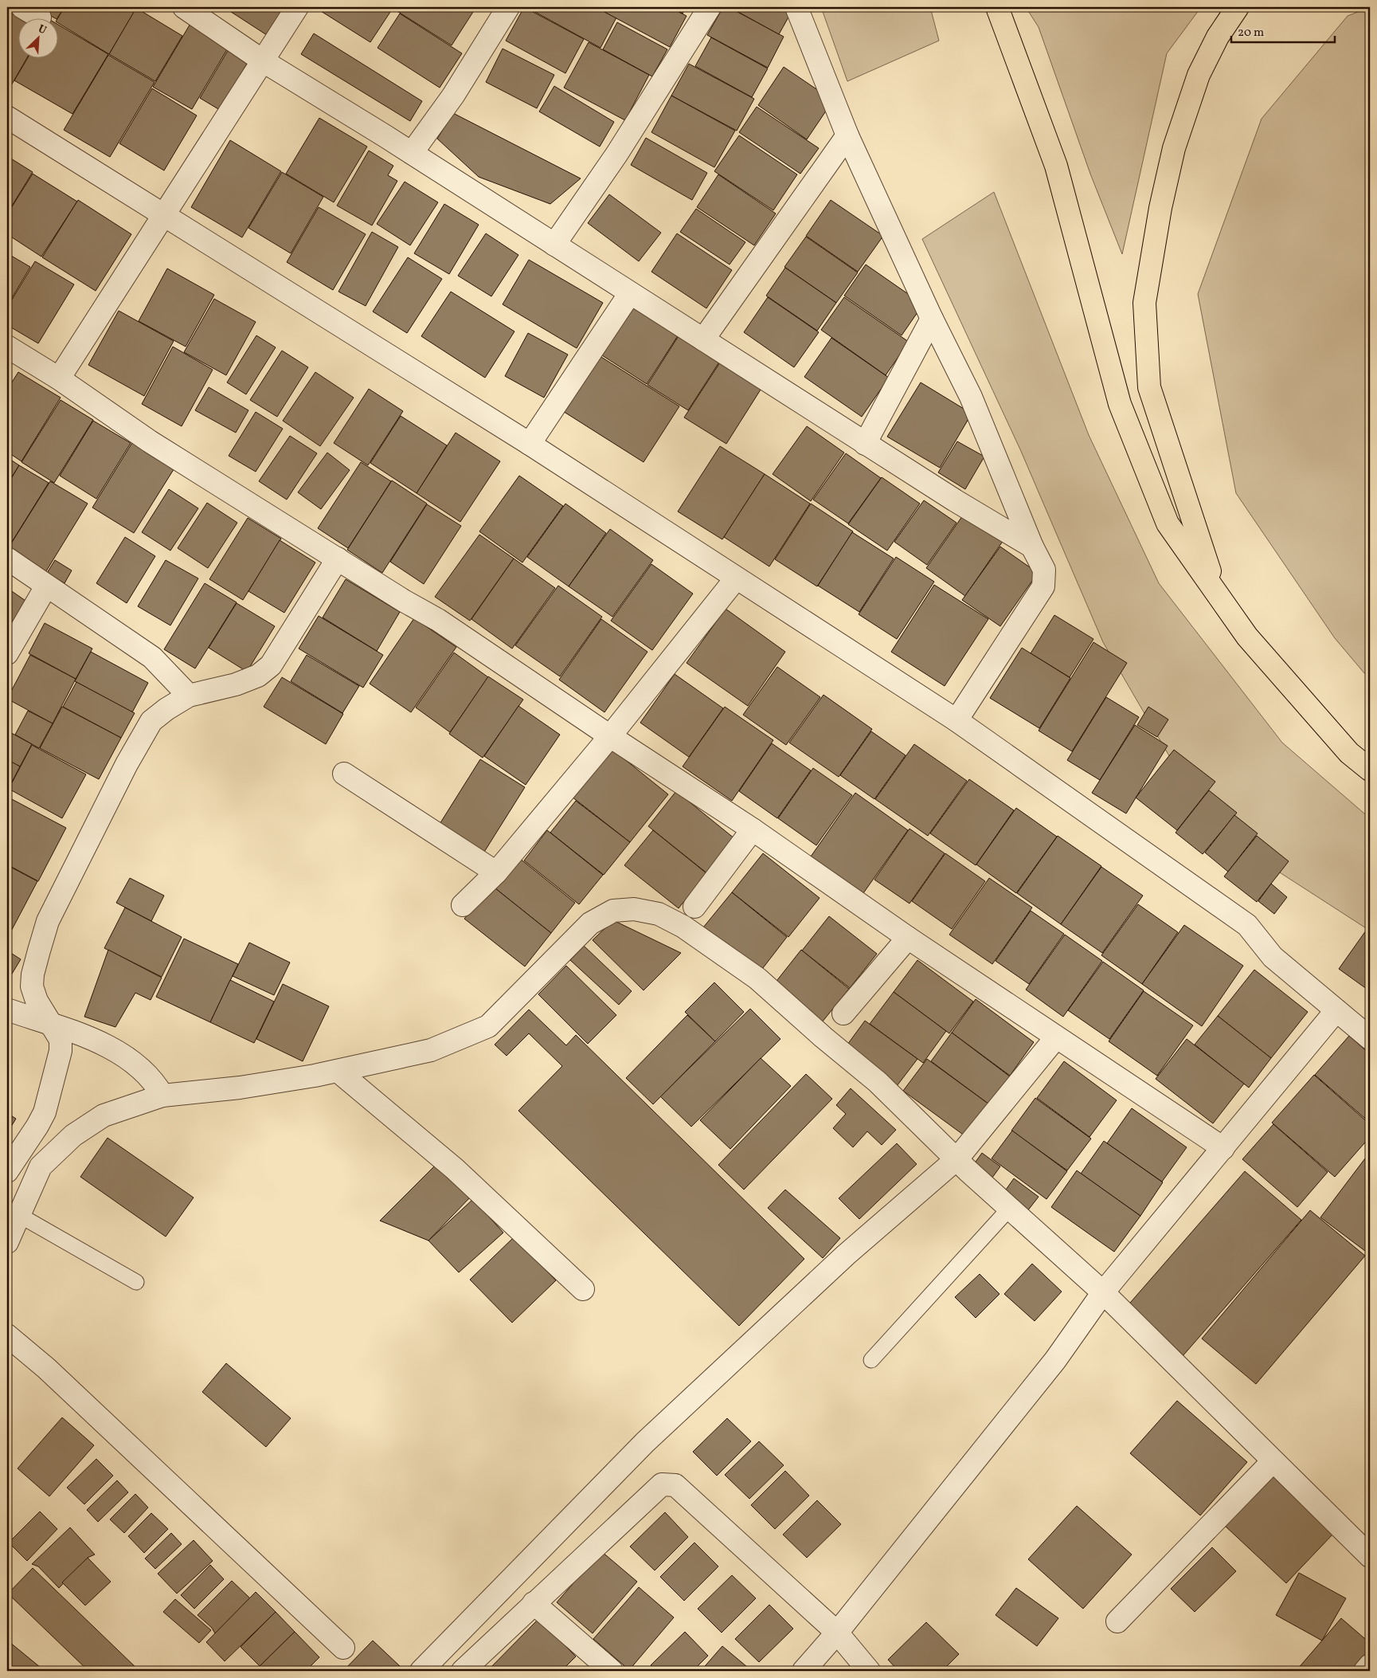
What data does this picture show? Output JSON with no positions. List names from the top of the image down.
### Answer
{
  "scale_bar": "20 m",
  "north": "top right"
}
